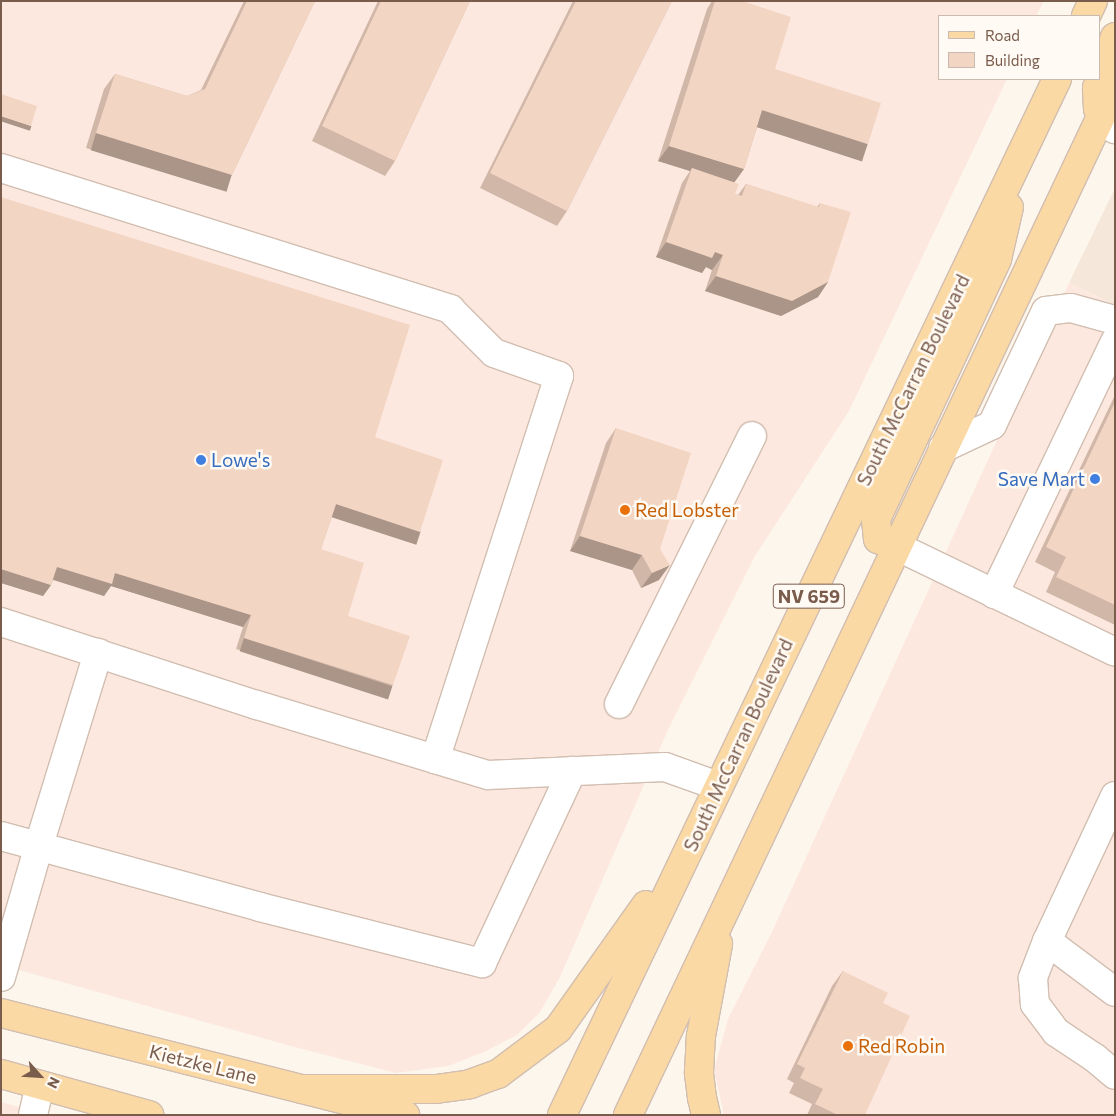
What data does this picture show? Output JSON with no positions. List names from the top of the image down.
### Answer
{
  "streets": {
    "main road": ["South McCarran Boulevard", "NV 659", "Kietzke Lane"]
  },
  "places": [
    "Lowe's",
    "Save Mart",
    "Red Lobster",
    "Red Robin"
  ],
  "legend": ["Road", "Building"],
  "north": "bottom right"
}
